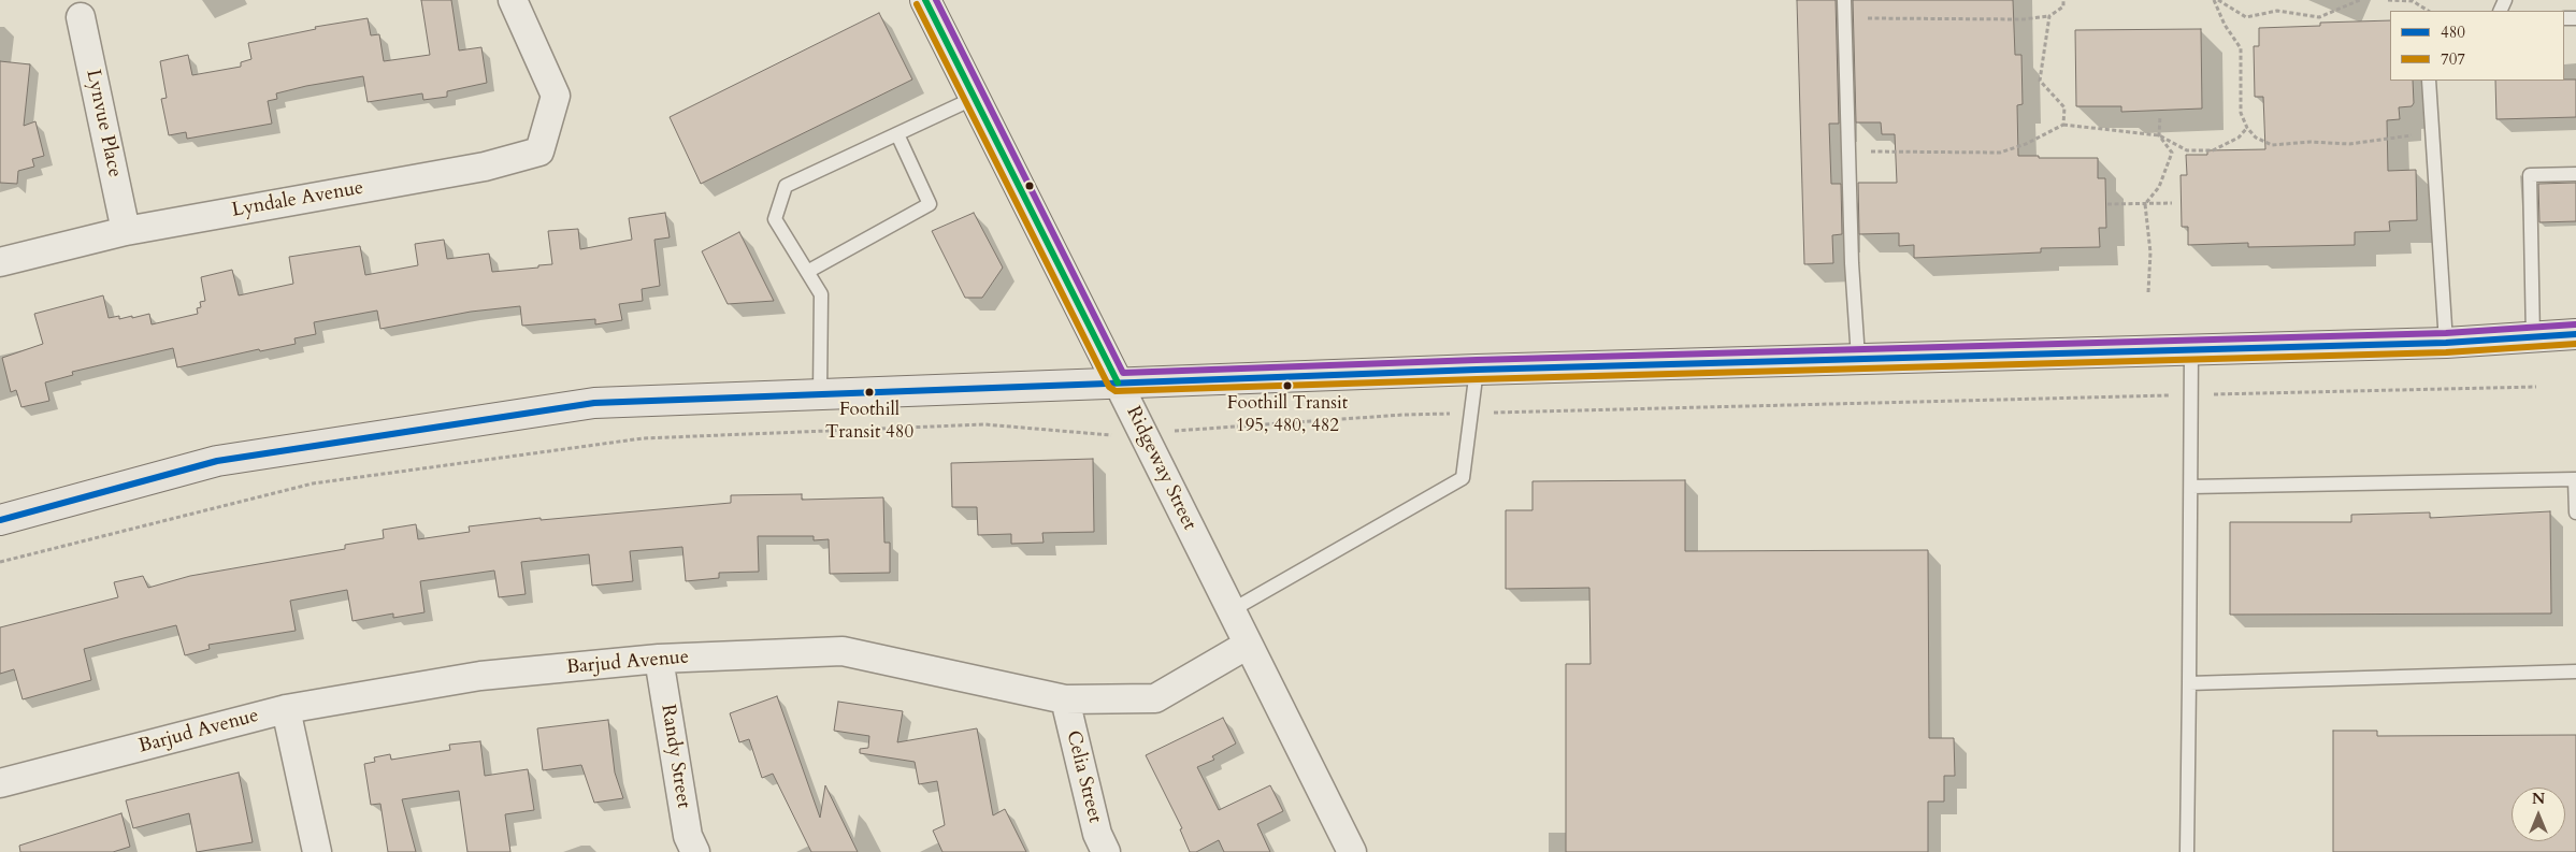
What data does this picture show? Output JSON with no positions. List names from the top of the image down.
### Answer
{
  "streets": {
    "street": [
      "Lynvue Place",
      "Lyndale Avenue",
      "Ridgeway Street",
      "Barjud Avenue",
      "Randy Street",
      "Celia Street"
    ]
  },
  "crossings": [
    ["Lynvue Place", "Lyndale Avenue"],
    ["Ridgeway Street", "Barjud Avenue"],
    ["Barjud Avenue", "Randy Street"],
    ["Barjud Avenue", "Celia Street"]
  ],
  "places": ["Foothill Transit 195, 480, 482", "Foothill Transit 480"],
  "lines": ["transit line 707", "transit line 480"],
  "legend": ["480", "707"],
  "north": "top"
}
